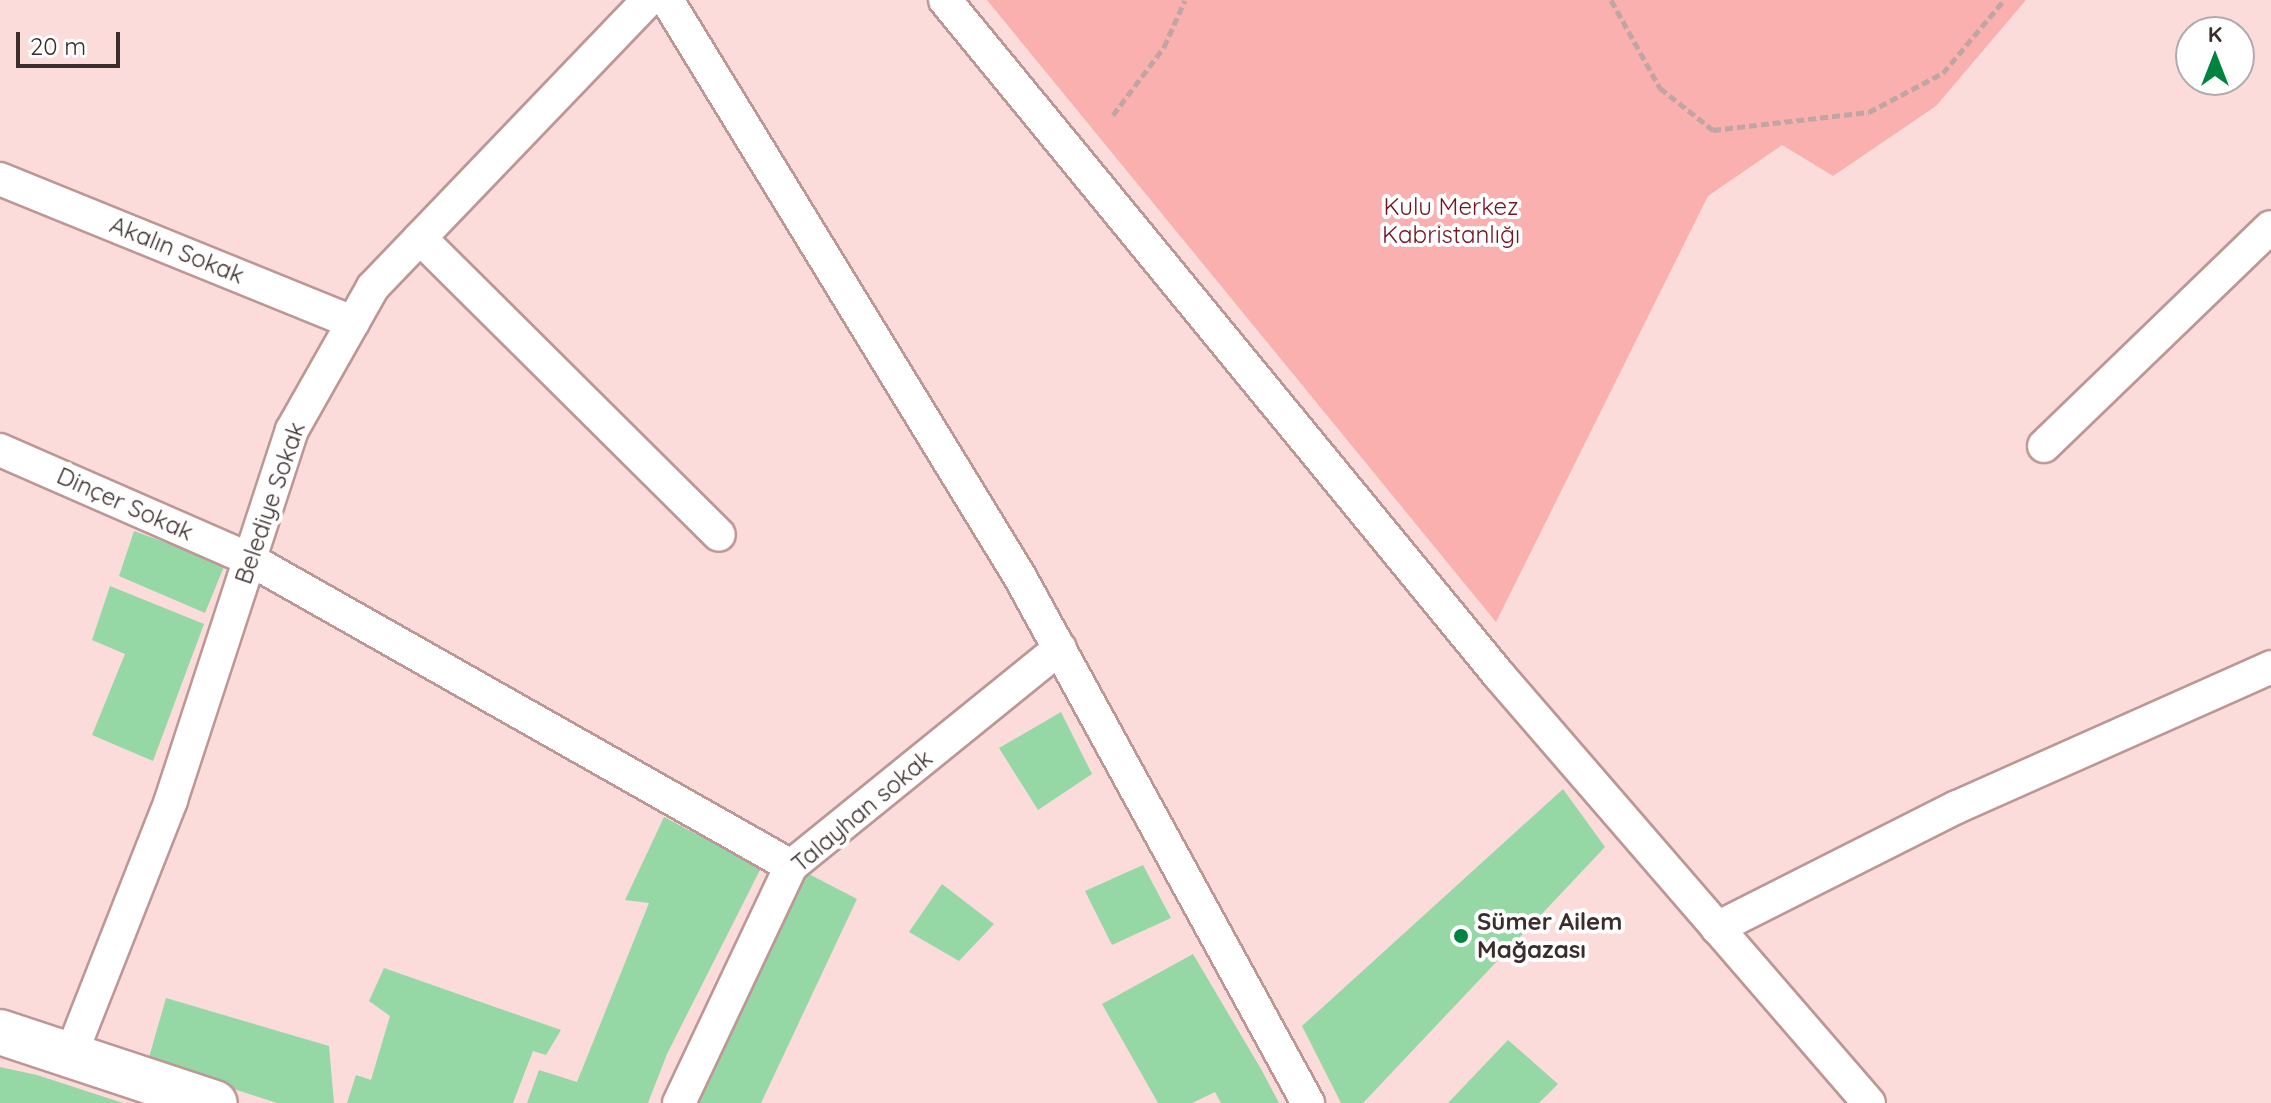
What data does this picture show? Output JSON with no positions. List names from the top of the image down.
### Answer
{
  "streets": {
    "street": [
      "Akalın Sokak",
      "Belediye Sokak",
      "Dinçer Sokak",
      "Talayhan sokak"
    ]
  },
  "crossings": [
    ["Akalın Sokak", "Belediye Sokak"],
    ["Belediye Sokak", "Dinçer Sokak"],
    ["Dinçer Sokak", "Talayhan sokak"]
  ],
  "parks": ["Kulu Merkez Kabristanlığı"],
  "places": ["Sümer Ailem Mağazası"],
  "scale_bar": "20 m",
  "north": "top"
}
